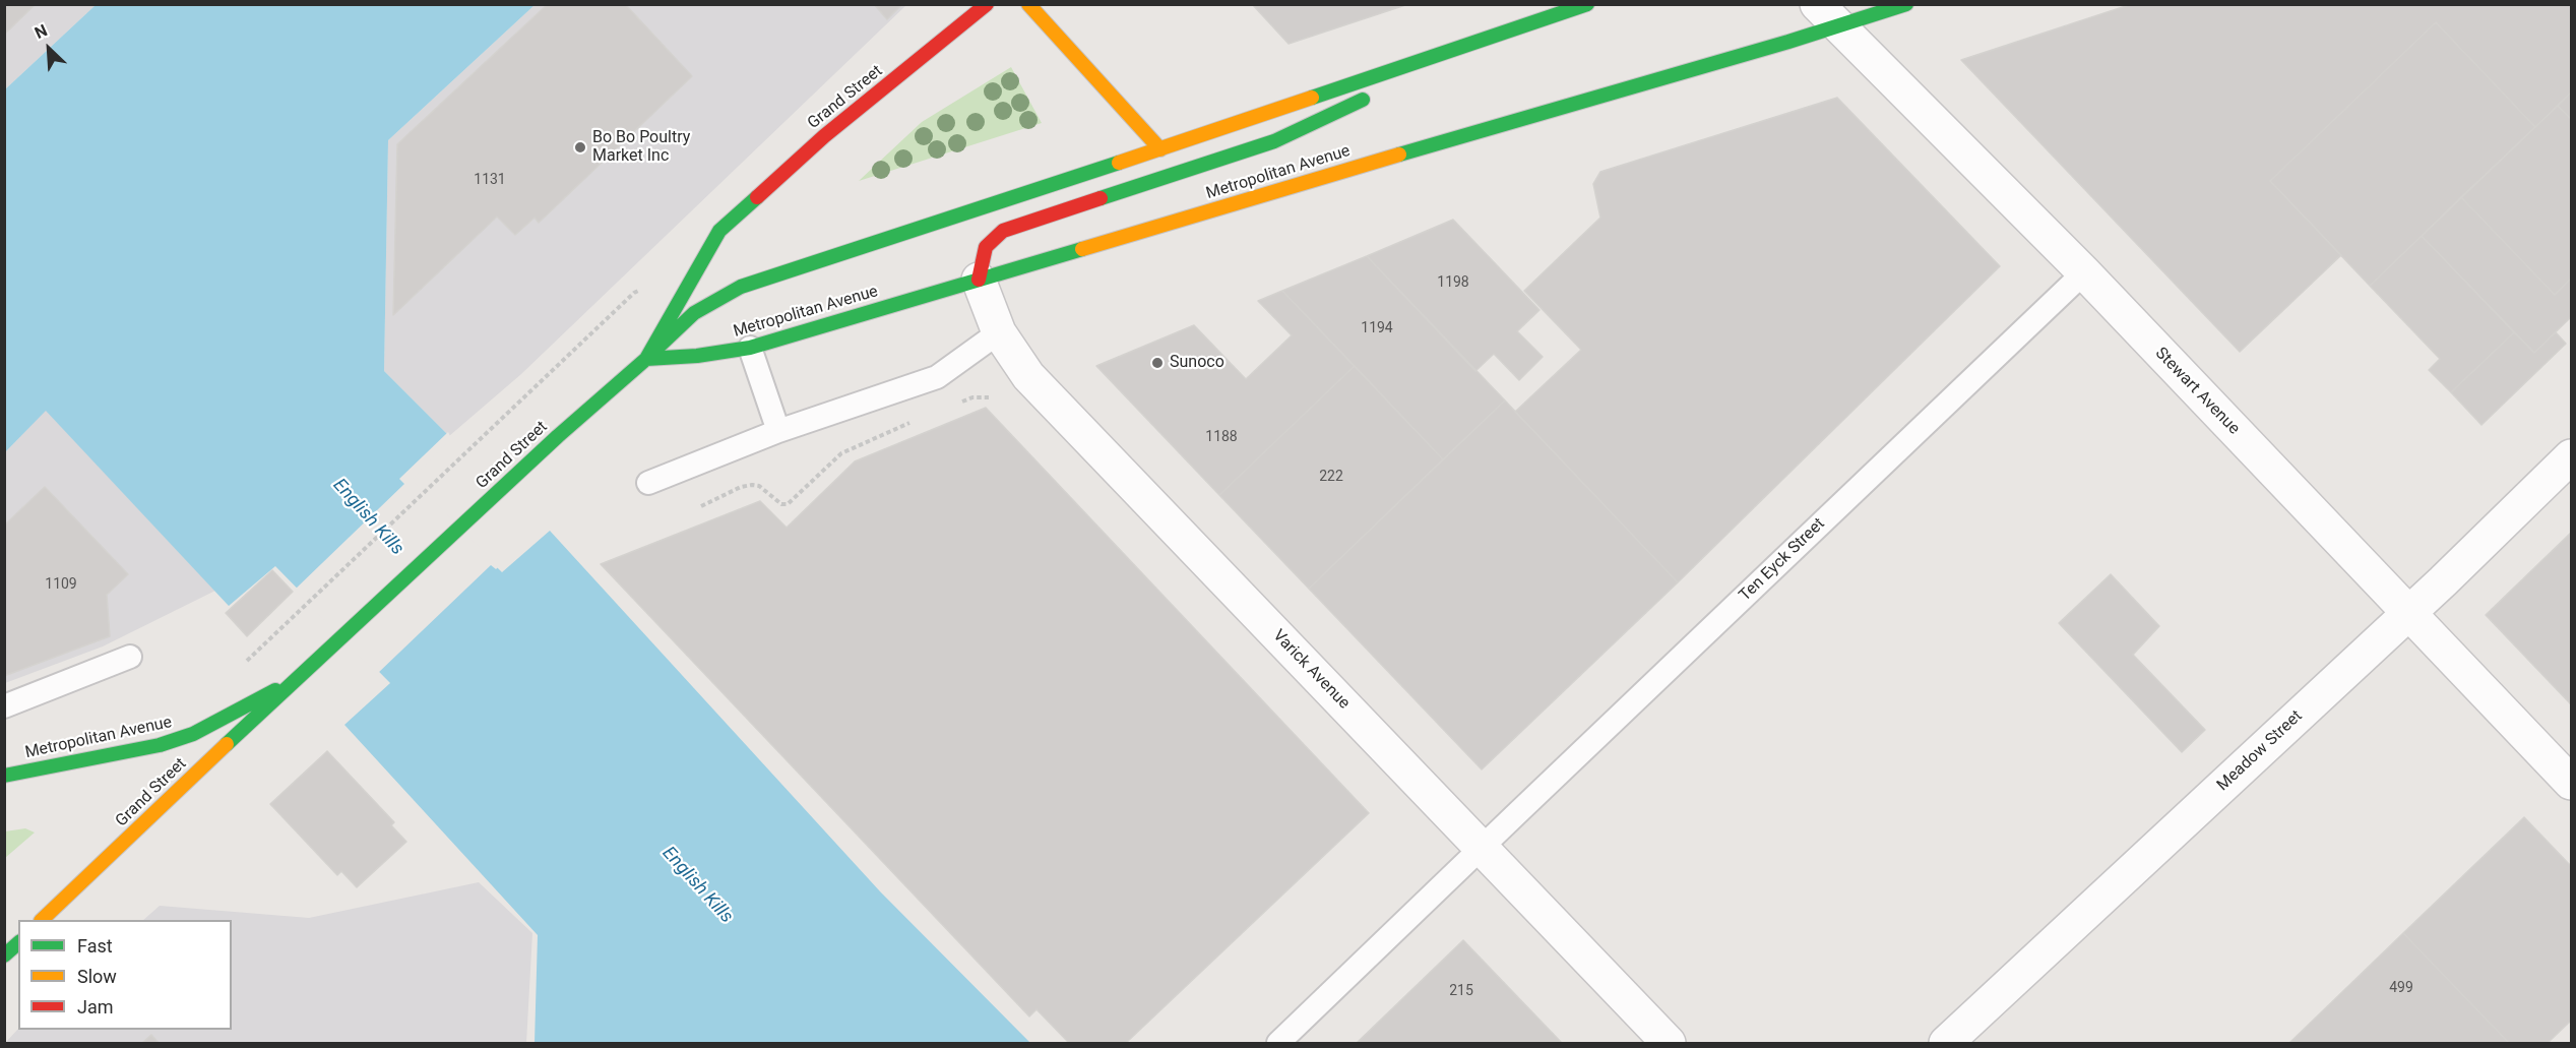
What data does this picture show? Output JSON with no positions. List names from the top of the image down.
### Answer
{
  "streets": {
    "main road": ["Grand Street", "Metropolitan Avenue"],
    "street": ["Stewart Avenue", "Varick Avenue", "Meadow Street"],
    "lane": ["Ten Eyck Street"]
  },
  "crossings": [
    ["Grand Street", "Metropolitan Avenue"],
    ["Metropolitan Avenue", "Stewart Avenue"],
    ["Metropolitan Avenue", "Varick Avenue"],
    ["Stewart Avenue", "Ten Eyck Street"],
    ["Stewart Avenue", "Meadow Street"],
    ["Ten Eyck Street", "Varick Avenue"]
  ],
  "water": ["English Kills"],
  "places": ["Bo Bo Poultry Market Inc", "Sunoco"],
  "house_numbers": [
    "1131",
    "1198",
    "1194",
    "1188",
    "222",
    "1109",
    "499",
    "215"
  ],
  "legend": ["Fast", "Slow", "Jam"],
  "north": "top left"
}
